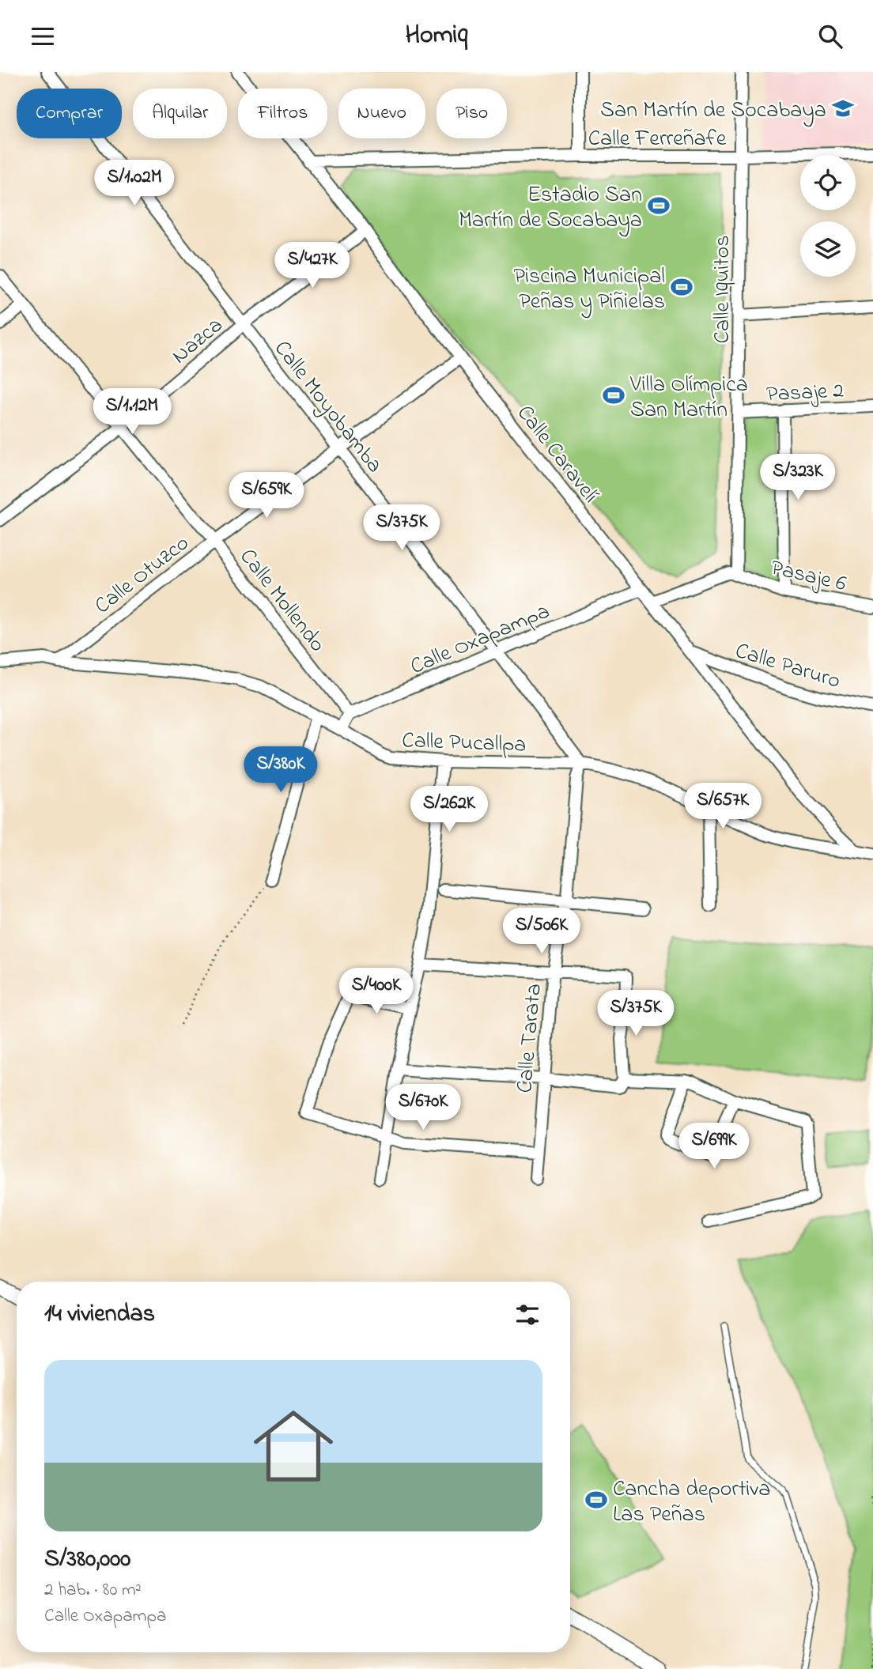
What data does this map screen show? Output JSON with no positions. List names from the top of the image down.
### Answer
{
  "streets": {
    "street": [
      "Calle Ferreñafe",
      "Calle Iquitos",
      "Nazca",
      "Pasaje 2",
      "Calle Moyobamba",
      "Calle Caravelí",
      "Calle Otuzco",
      "Pasaje 6",
      "Calle Mollendo",
      "Calle Oxapampa",
      "Calle Paruro",
      "Calle Pucallpa",
      "Calle Tarata"
    ]
  },
  "crossings": [
    ["Calle Ferreñafe", "Calle Iquitos"],
    ["Calle Ferreñafe", "Calle Caravelí"],
    ["Calle Iquitos", "Pasaje 2"],
    ["Calle Iquitos", "Pasaje 6"],
    ["Nazca", "Calle Moyobamba"],
    ["Nazca", "Calle Caravelí"],
    ["Nazca", "Calle Mollendo"],
    ["Calle Moyobamba", "Calle Otuzco"],
    ["Calle Moyobamba", "Calle Oxapampa"],
    ["Calle Moyobamba", "Calle Pucallpa"],
    ["Calle Moyobamba", "Calle Tarata"],
    ["Calle Caravelí", "Calle Otuzco"],
    ["Calle Caravelí", "Calle Oxapampa"],
    ["Calle Caravelí", "Calle Paruro"],
    ["Calle Caravelí", "Calle Pucallpa"],
    ["Calle Otuzco", "Calle Mollendo"],
    ["Calle Otuzco", "Calle Pucallpa"],
    ["Calle Mollendo", "Calle Oxapampa"],
    ["Calle Pucallpa", "Calle Tarata"]
  ],
  "places": {
    "school or university": ["San Martín de Socabaya"],
    "sports": [
      "Estadio San Martín de Socabaya",
      "Piscina Municipal Peñas y Piñielas",
      "Villa Olímpica San Martín",
      "Cancha deportiva Las Peñas"
    ]
  },
  "page": {
    "header": "Homiq",
    "chip": [
      "Comprar",
      "Alquilar",
      "Filtros",
      "Nuevo",
      "Piso"
    ],
    "price": [
      "S/1.02M",
      "S/427K",
      "S/1.12M",
      "S/323K",
      "S/659K",
      "S/375K",
      "S/380K",
      "S/657K",
      "S/262K",
      "S/506K",
      "S/400K",
      "S/375K",
      "S/670K",
      "S/699K"
    ],
    "heading": "14 viviendas",
    "list": [
      {
        "name": "S/380,000",
        "note": "2 hab. · 80 m² · Calle Oxapampa"
      }
    ]
  }
}
